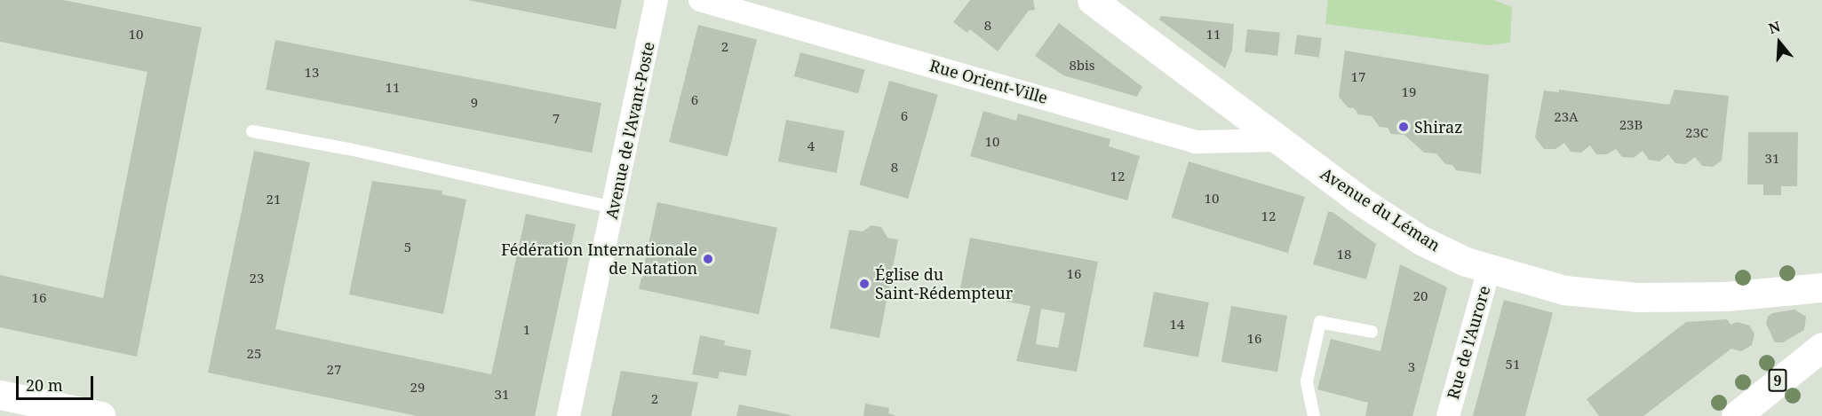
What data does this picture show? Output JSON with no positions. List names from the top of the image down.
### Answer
{
  "streets": {
    "main road": ["Avenue du Léman", "9"],
    "street": ["Rue Orient-Ville", "Avenue de l'Avant-Poste", "Rue de l'Aurore"]
  },
  "crossings": [
    ["Rue Orient-Ville", "Avenue du Léman"],
    ["Avenue du Léman", "Rue de l'Aurore"]
  ],
  "places": ["Shiraz", "Fédération Internationale de Natation", "Église du Saint-Rédempteur"],
  "house_numbers": [
    "8",
    "10",
    "11",
    "2",
    "8bis",
    "13",
    "17",
    "11",
    "19",
    "6",
    "9",
    "6",
    "23A",
    "7",
    "23B",
    "23C",
    "10",
    "4",
    "31",
    "8",
    "12",
    "10",
    "21",
    "12",
    "5",
    "18",
    "16",
    "23",
    "20",
    "16",
    "14",
    "1",
    "16",
    "25",
    "51",
    "3",
    "27",
    "29",
    "31",
    "2"
  ],
  "scale_bar": "20 m",
  "north": "top"
}
